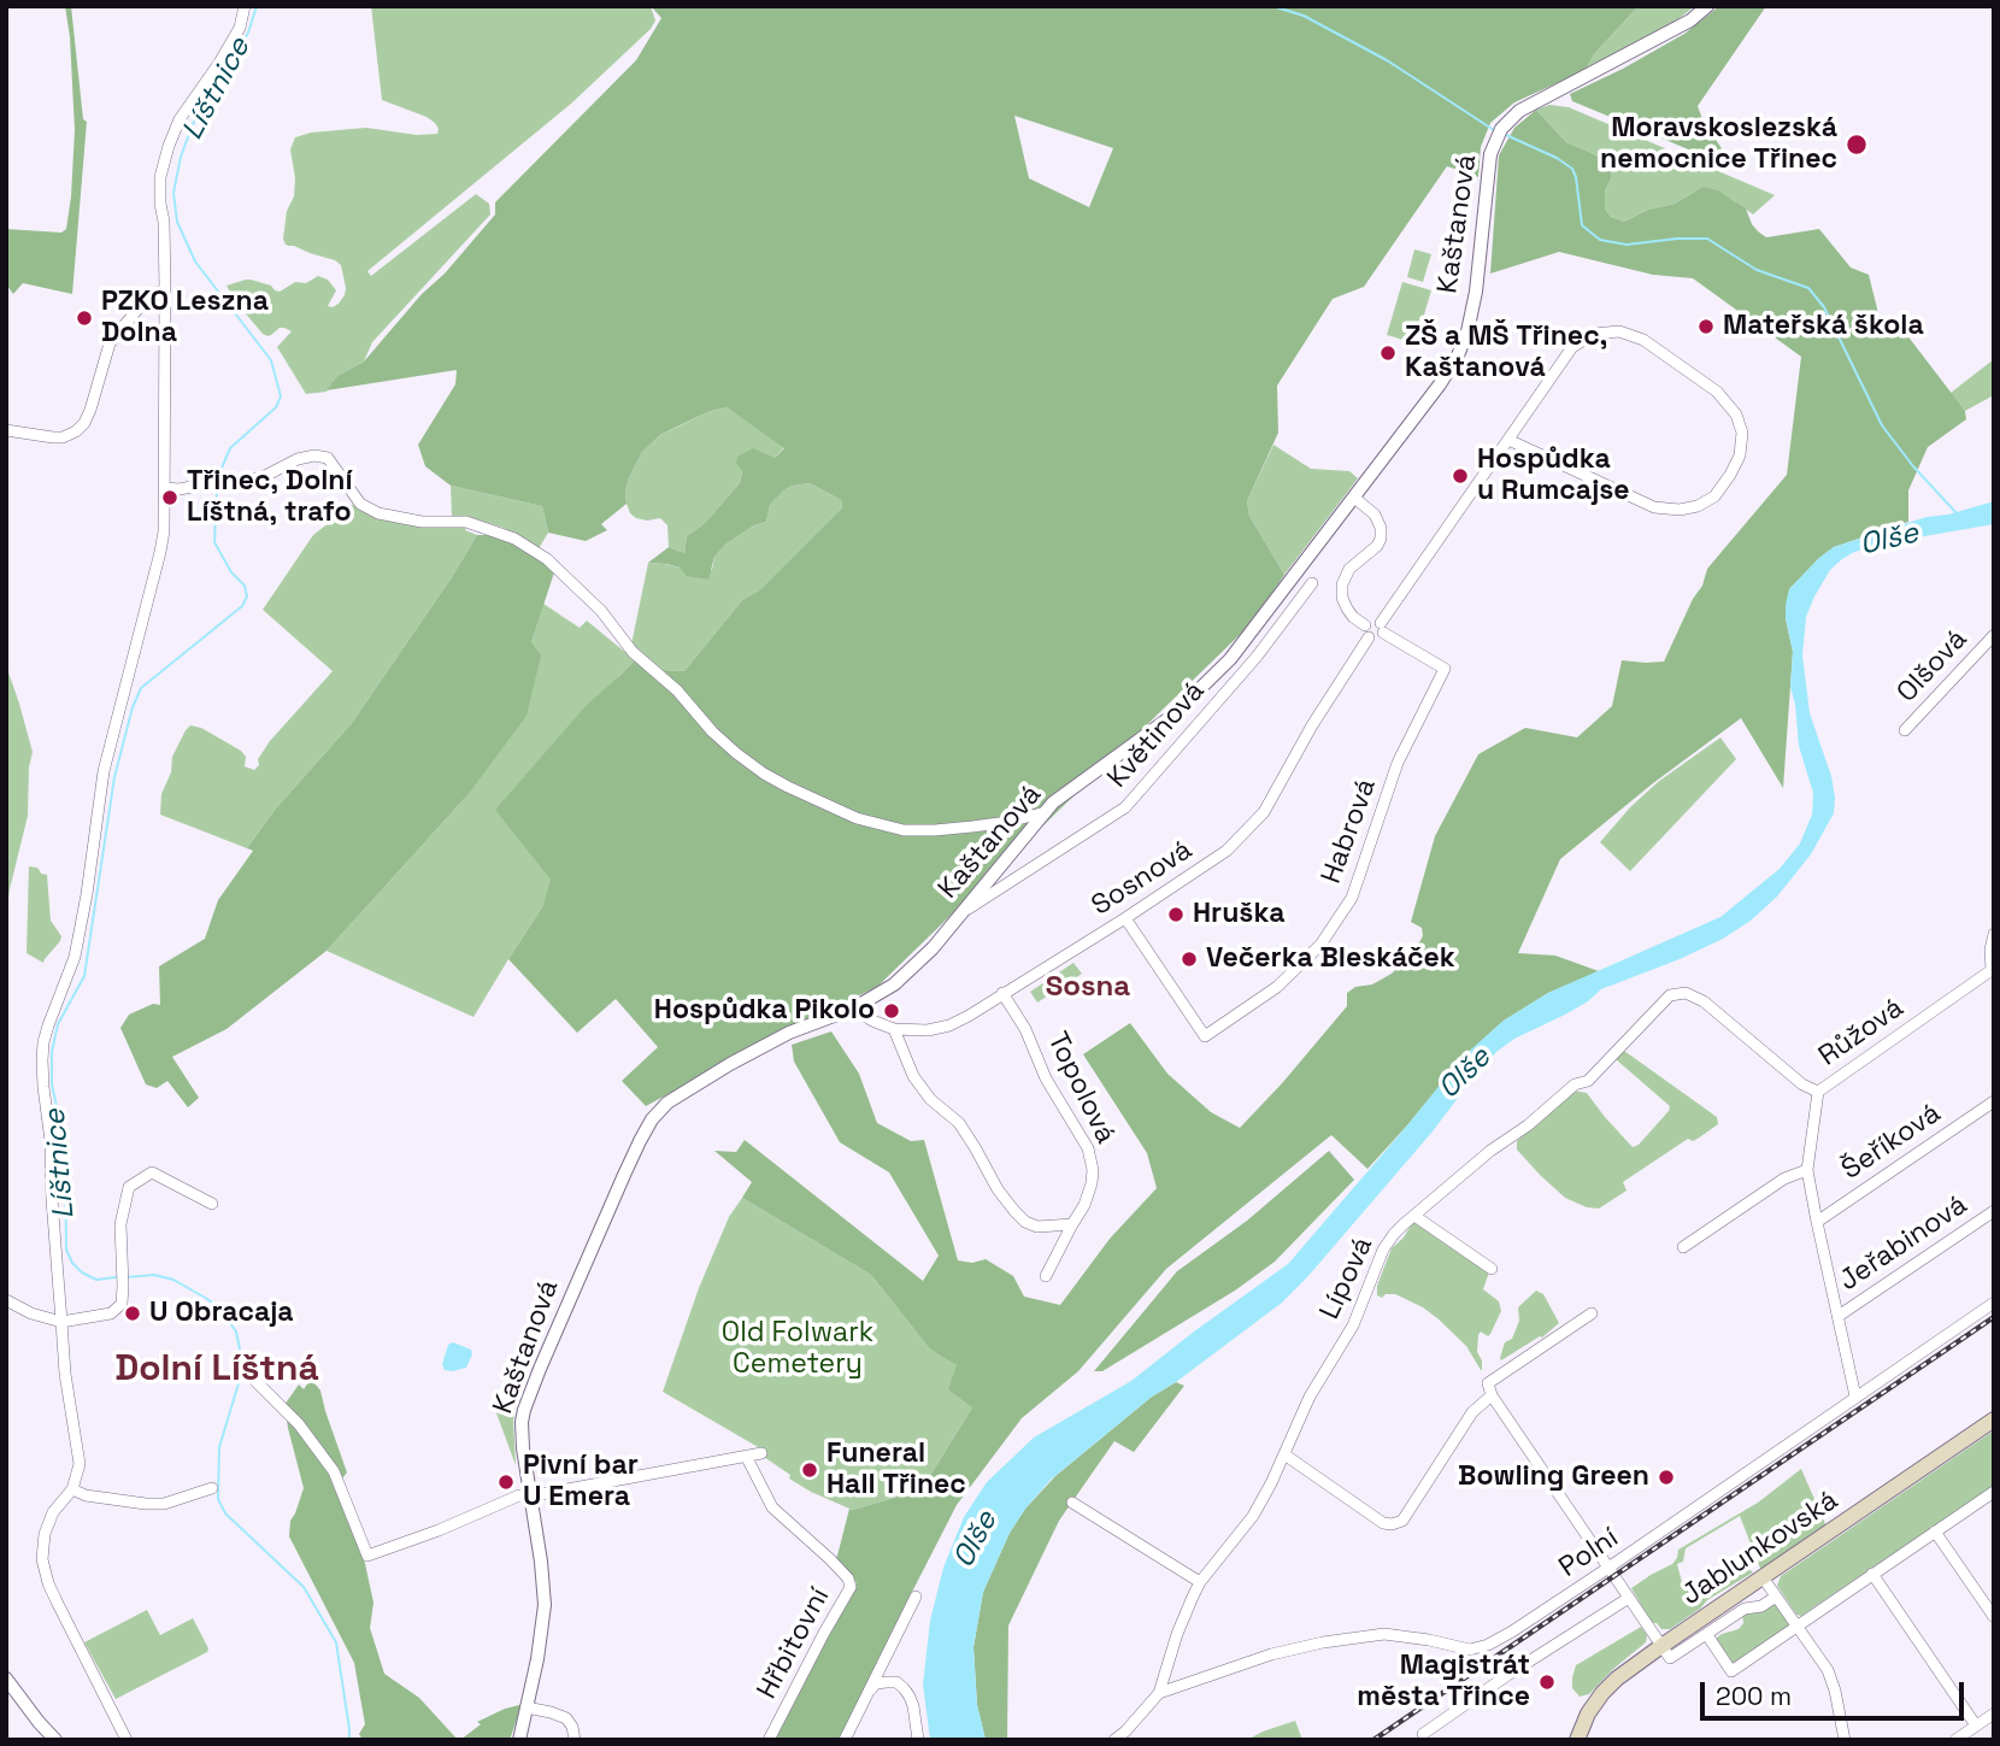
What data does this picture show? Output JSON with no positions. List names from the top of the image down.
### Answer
{
  "streets": {
    "main road": ["Jablunkovská"],
    "street": [
      "Kaštanová",
      "Olšová",
      "Květinová",
      "Habrová",
      "Sosnová",
      "Růžová",
      "Topolová",
      "Šeříková",
      "Jeřabinová",
      "Lípová",
      "Polní",
      "Hřbitovní"
    ]
  },
  "crossings": [
    ["Kaštanová", "Květinová"],
    ["Kaštanová", "Sosnová"],
    ["Habrová", "Sosnová"],
    ["Sosnová", "Topolová"],
    ["Růžová", "Šeříková"],
    ["Růžová", "Jeřabinová"],
    ["Růžová", "Lípová"],
    ["Růžová", "Polní"],
    ["Lípová", "Polní"]
  ],
  "districts": ["Sosna", "Dolní Líštná"],
  "water": ["Líštnice", "Olše"],
  "parks": ["Old Folwark Cemetery"],
  "places": [
    "Moravskoslezská nemocnice Třinec",
    "PZKO Leszna Dolna",
    "Mateřská škola",
    "ZŠ a MŠ Třinec, Kaštanová",
    "Hospůdka u Rumcajse",
    "Třinec, Dolní Líštná, trafo",
    "Hruška",
    "Večerka Bleskáček",
    "Hospůdka Pikolo",
    "U Obracaja",
    "Funeral Hall Třinec",
    "Bowling Green",
    "Pivní bar U Emera",
    "Magistrát města Třince"
  ],
  "scale_bar": "200 m"
}
